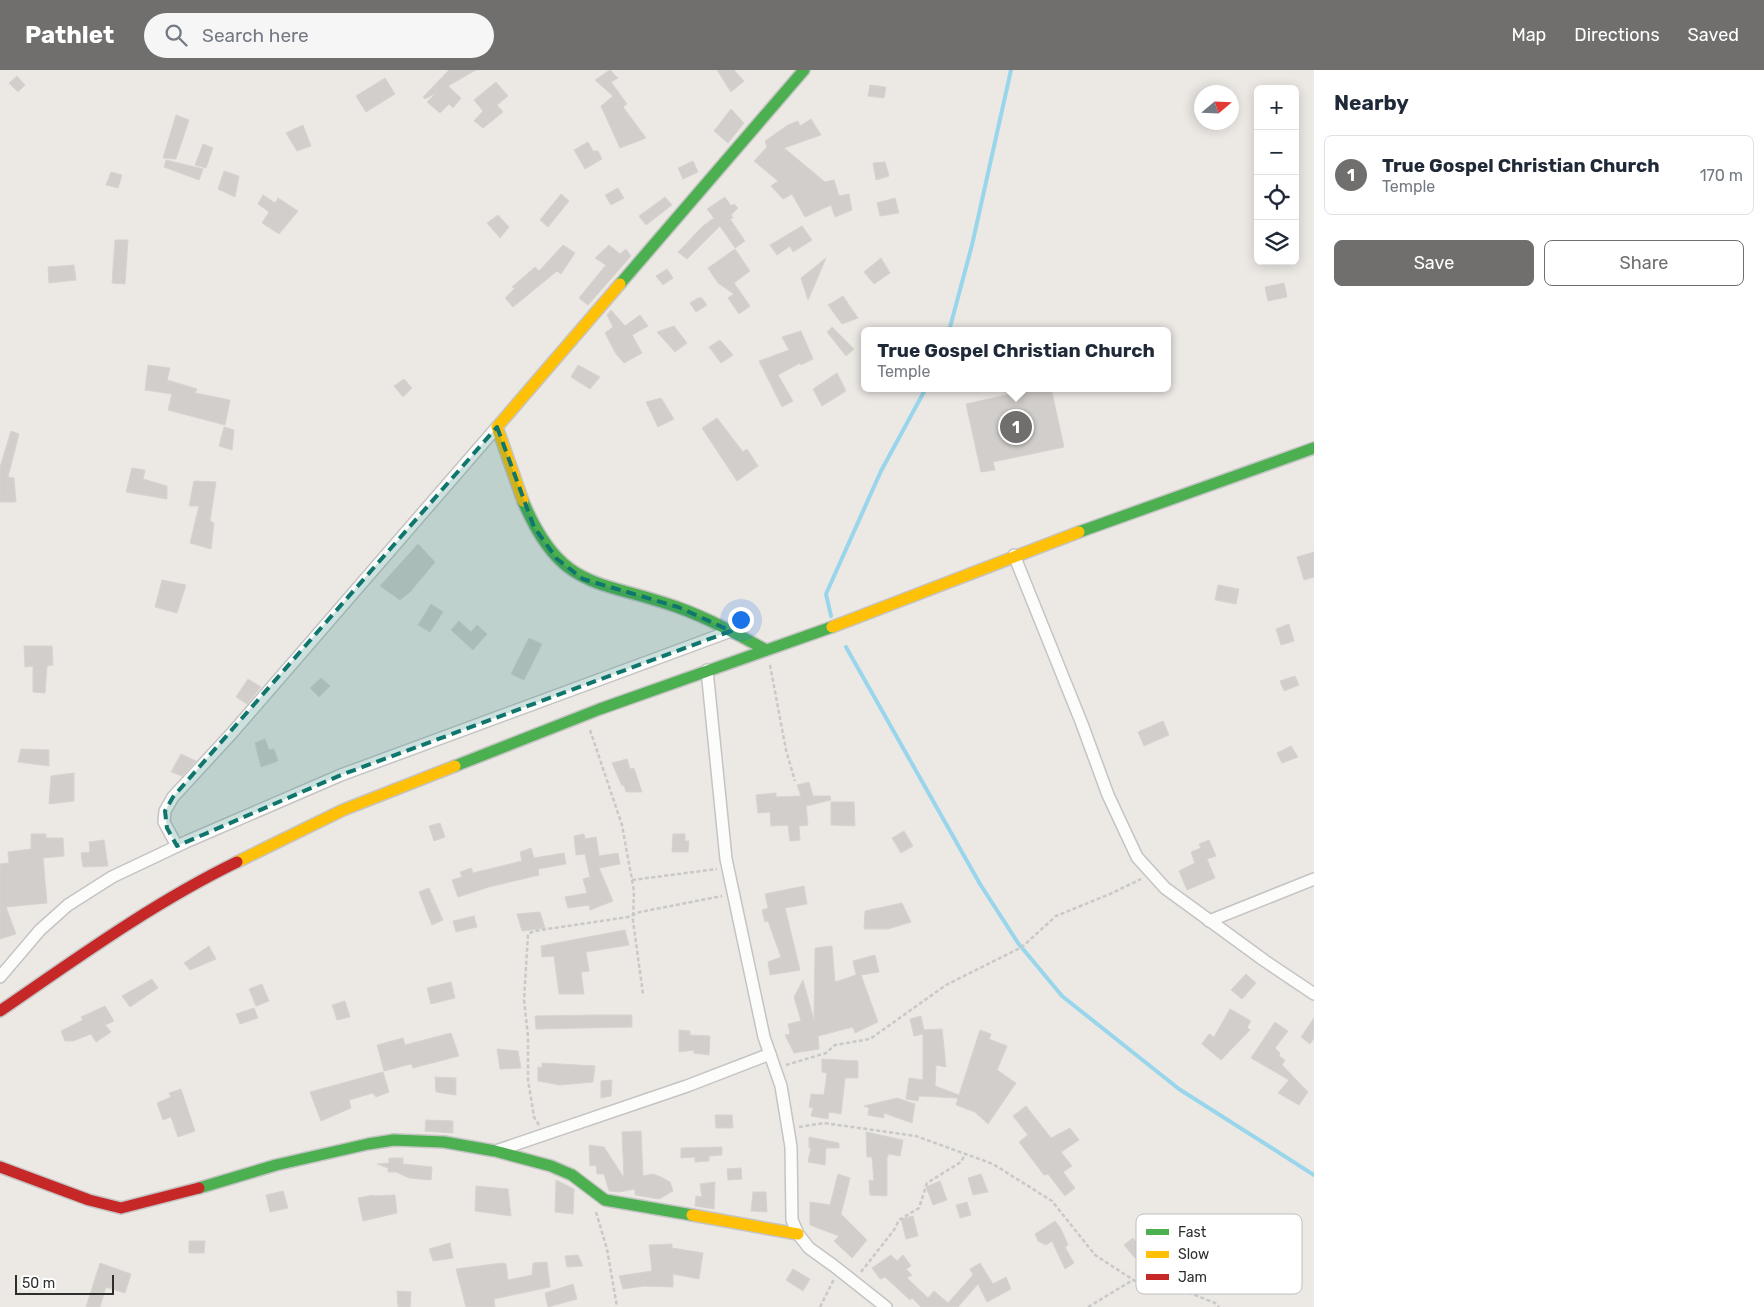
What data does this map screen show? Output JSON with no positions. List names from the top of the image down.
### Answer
{
  "legend": ["Fast", "Slow", "Jam"],
  "scale_bar": "50 m",
  "north": "right",
  "page": {
    "header": "Pathlet",
    "search": "Search here",
    "nav": ["Map", "Directions", "Saved"],
    "heading": "Nearby",
    "map_buttons": ["+", "−"],
    "list": [
      {
        "mark": "1",
        "name": "True Gospel Christian Church",
        "note": "Temple",
        "value": "170 m"
      }
    ],
    "buttons": ["Save", "Share"],
    "popup": ["True Gospel Christian Church", "Temple"],
    "pins": "1",
    "scale": "50 m"
  }
}
